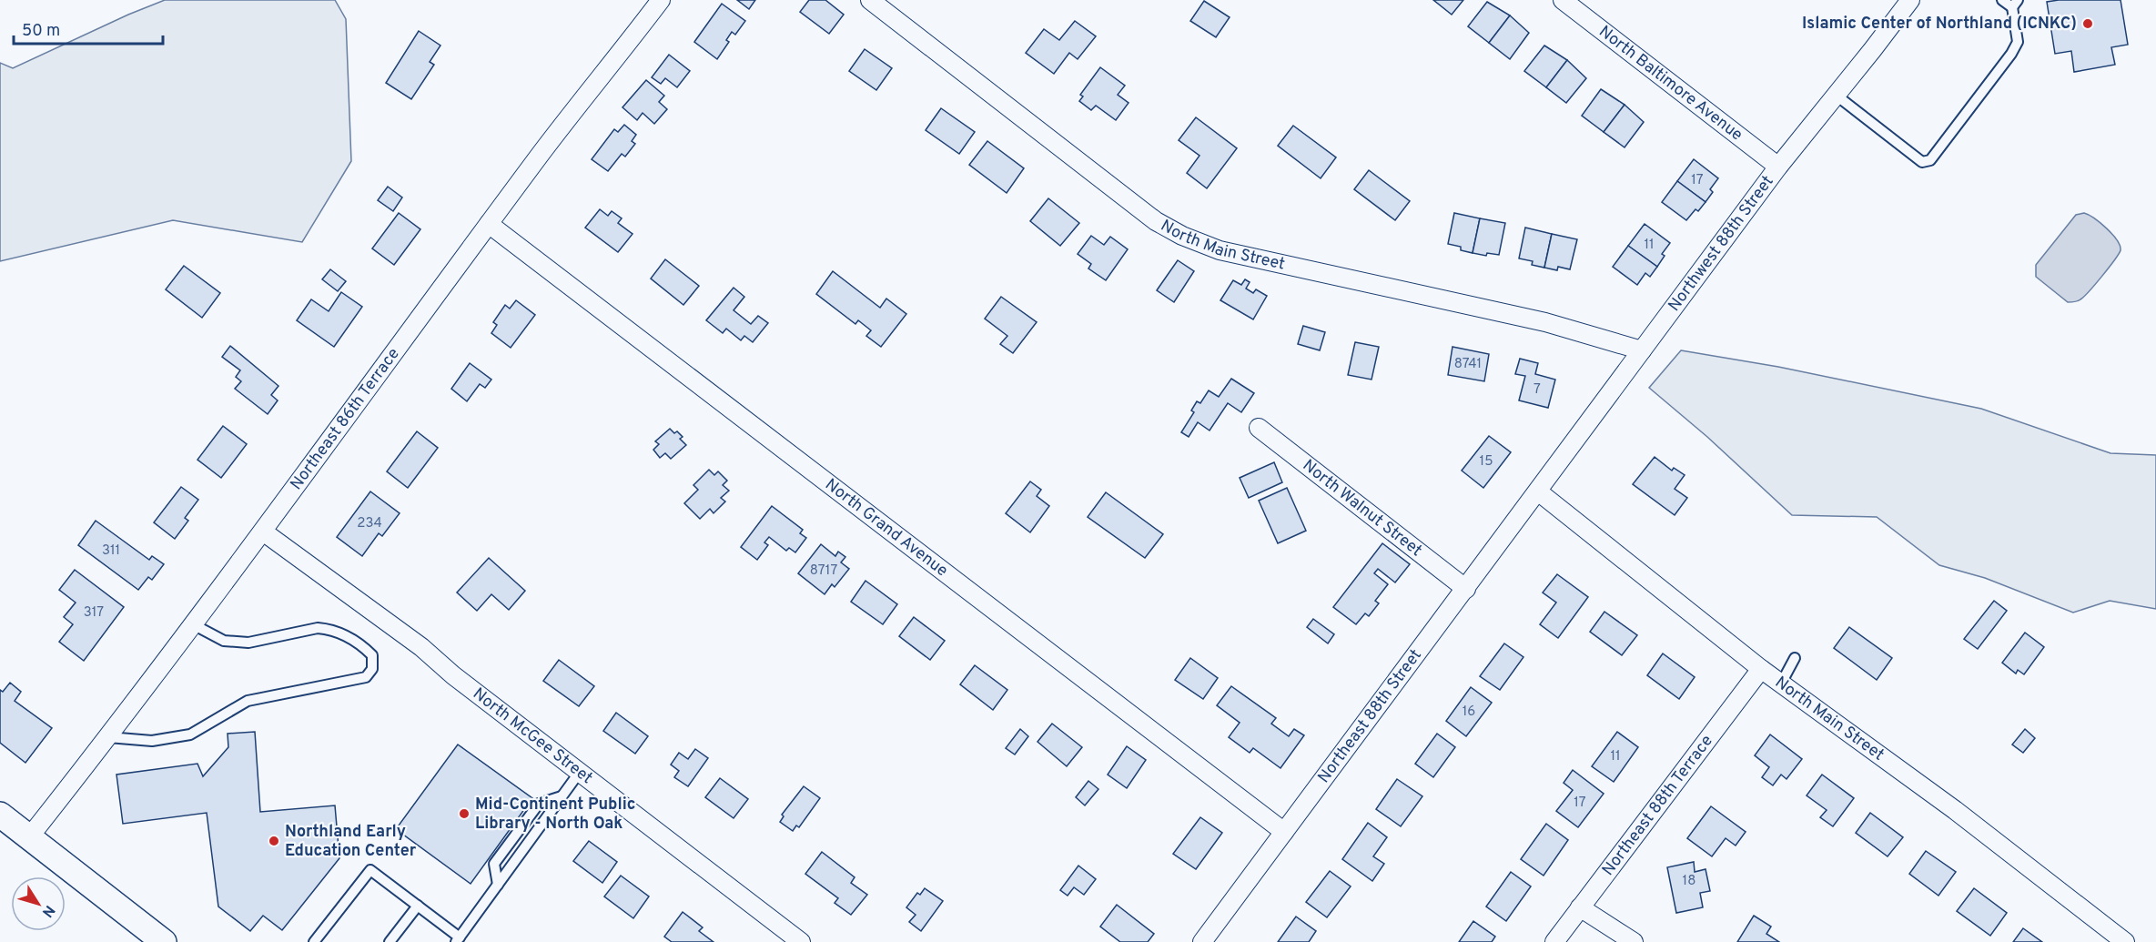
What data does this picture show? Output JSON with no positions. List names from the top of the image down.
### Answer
{
  "streets": {
    "street": [
      "North Baltimore Avenue",
      "North Main Street",
      "Northwest 88th Street",
      "Northeast 86th Terrace",
      "North Walnut Street",
      "North Grand Avenue",
      "Northeast 88th Street",
      "North McGee Street",
      "Northeast 88th Terrace"
    ]
  },
  "crossings": [
    ["North Baltimore Avenue", "Northwest 88th Street"],
    ["North Main Street", "Northwest 88th Street"],
    ["North Main Street", "Northeast 88th Street"],
    ["North Main Street", "Northeast 88th Terrace"],
    ["Northwest 88th Street", "Northeast 88th Street"],
    ["Northeast 86th Terrace", "North Grand Avenue"],
    ["Northeast 86th Terrace", "North McGee Street"],
    ["North Walnut Street", "Northeast 88th Street"],
    ["North Grand Avenue", "Northeast 88th Street"]
  ],
  "places": ["Islamic Center of Northland (ICNKC)", "Mid-Continent Public Library - North Oak", "Northland Early Education Center"],
  "house_numbers": [
    "17",
    "11",
    "8741",
    "7",
    "15",
    "234",
    "311",
    "8717",
    "317",
    "16",
    "11",
    "17",
    "18"
  ],
  "scale_bar": "50 m",
  "north": "bottom right"
}
